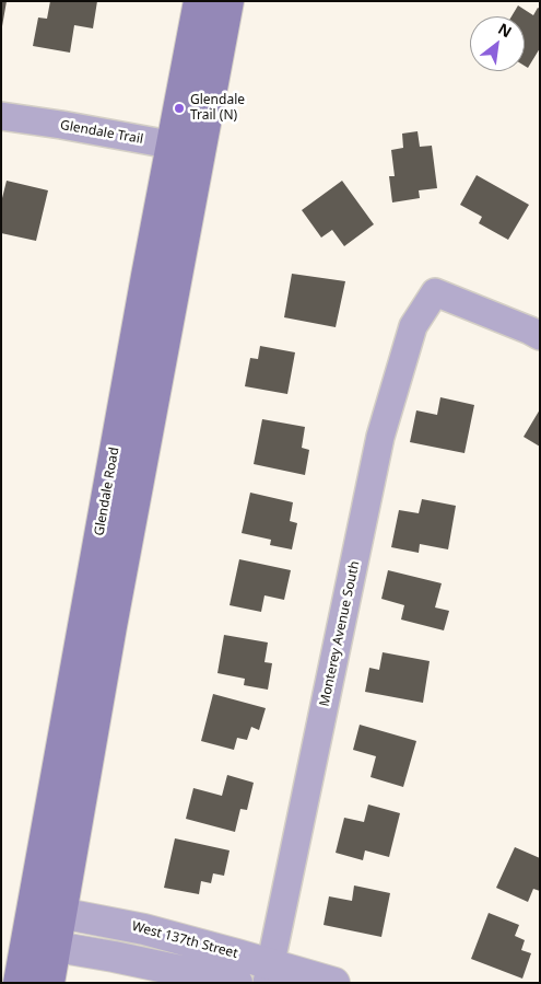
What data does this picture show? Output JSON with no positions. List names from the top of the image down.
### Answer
{
  "streets": {
    "main road": ["Glendale Road"],
    "street": ["Glendale Trail", "Monterey Avenue South", "West 137th Street"]
  },
  "crossings": [
    ["Glendale Trail", "Glendale Road"],
    ["Glendale Road", "West 137th Street"],
    ["Monterey Avenue South", "West 137th Street"]
  ],
  "places": ["Glendale Trail (N)"],
  "north": "top right"
}
